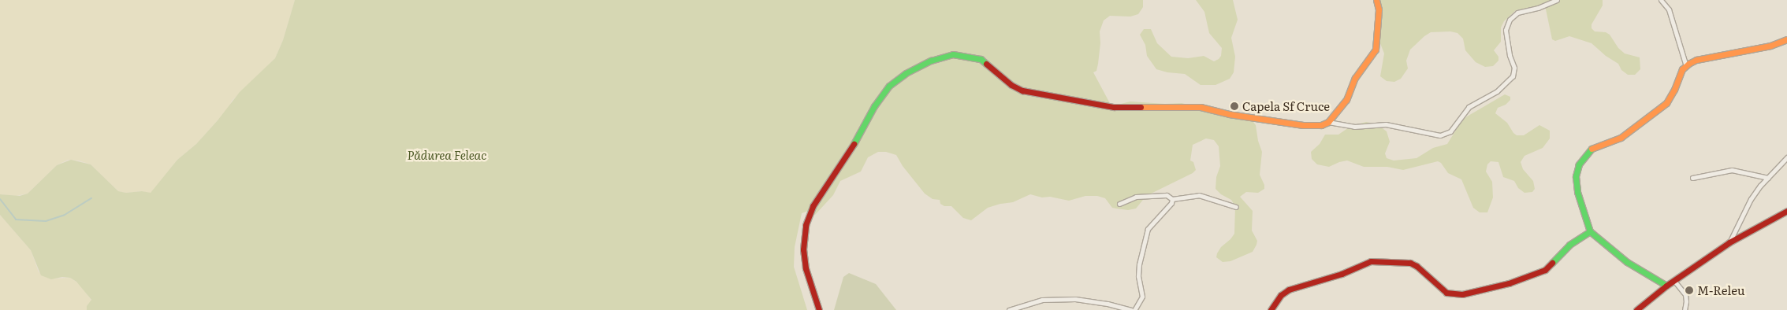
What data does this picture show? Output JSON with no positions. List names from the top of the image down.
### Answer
{
  "parks": ["Pădurea Feleac"],
  "places": ["Capela Sf Cruce", "M-Releu"]
}
